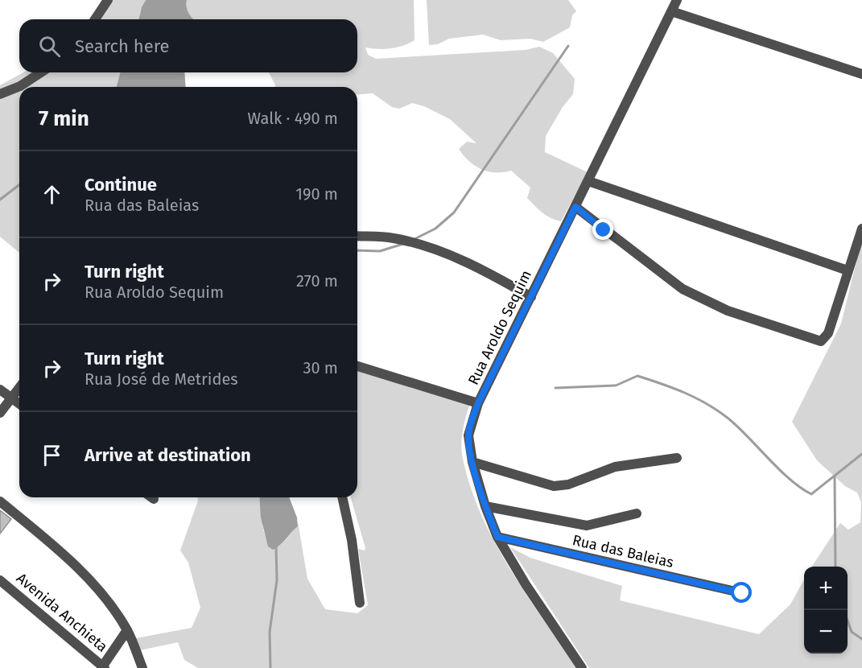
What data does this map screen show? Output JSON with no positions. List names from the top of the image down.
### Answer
{
  "streets": {
    "street": ["Rua Aroldo Sequim", "Rua das Baleias", "Avenida Anchieta"]
  },
  "crossings": [
    ["Rua Aroldo Sequim", "Rua das Baleias"]
  ],
  "page": {
    "search": "Search here",
    "heading": ["7 min", "Walk · 490 m"],
    "list": [
      ["Continue", "Rua das Baleias", "190 m"],
      ["Turn right", "Rua Aroldo Sequim", "270 m"],
      ["Turn right", "Rua José de Metrides", "30 m"],
      "Arrive at destination"
    ],
    "map_buttons": ["+", "−"]
  }
}
